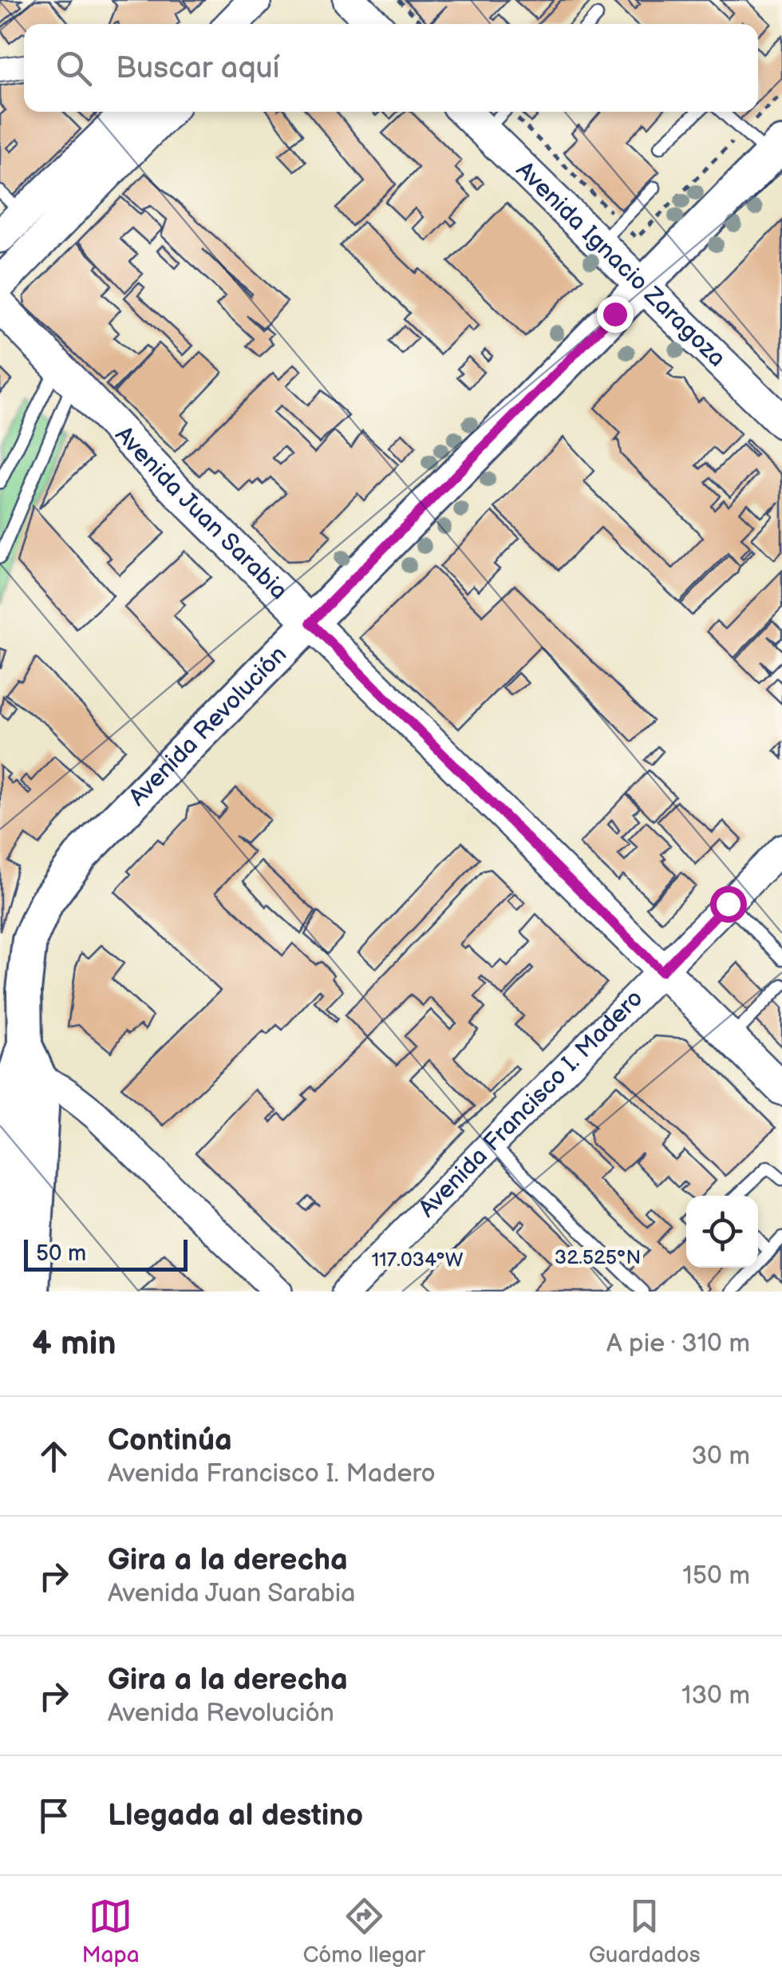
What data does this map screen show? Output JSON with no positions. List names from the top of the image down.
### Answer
{
  "streets": {
    "main road": ["Avenida Ignacio Zaragoza", "Avenida Juan Sarabia", "Avenida Revolución"],
    "street": ["Avenida Francisco I. Madero"]
  },
  "crossings": [
    ["Avenida Ignacio Zaragoza", "Avenida Revolución"],
    ["Avenida Juan Sarabia", "Avenida Revolución"],
    ["Avenida Juan Sarabia", "Avenida Francisco I. Madero"]
  ],
  "scale_bar": "50 m",
  "page": {
    "search": "Buscar aquí",
    "scale": "50 m",
    "heading": ["4 min", "A pie · 310 m"],
    "list": [
      ["Continúa", "Avenida Francisco I. Madero", "30 m"],
      ["Gira a la derecha", "Avenida Juan Sarabia", "150 m"],
      ["Gira a la derecha", "Avenida Revolución", "130 m"],
      "Llegada al destino"
    ],
    "nav": ["Mapa", "Cómo llegar", "Guardados"]
  },
  "coordinates": ["32.525°N", "117.034°W"]
}
